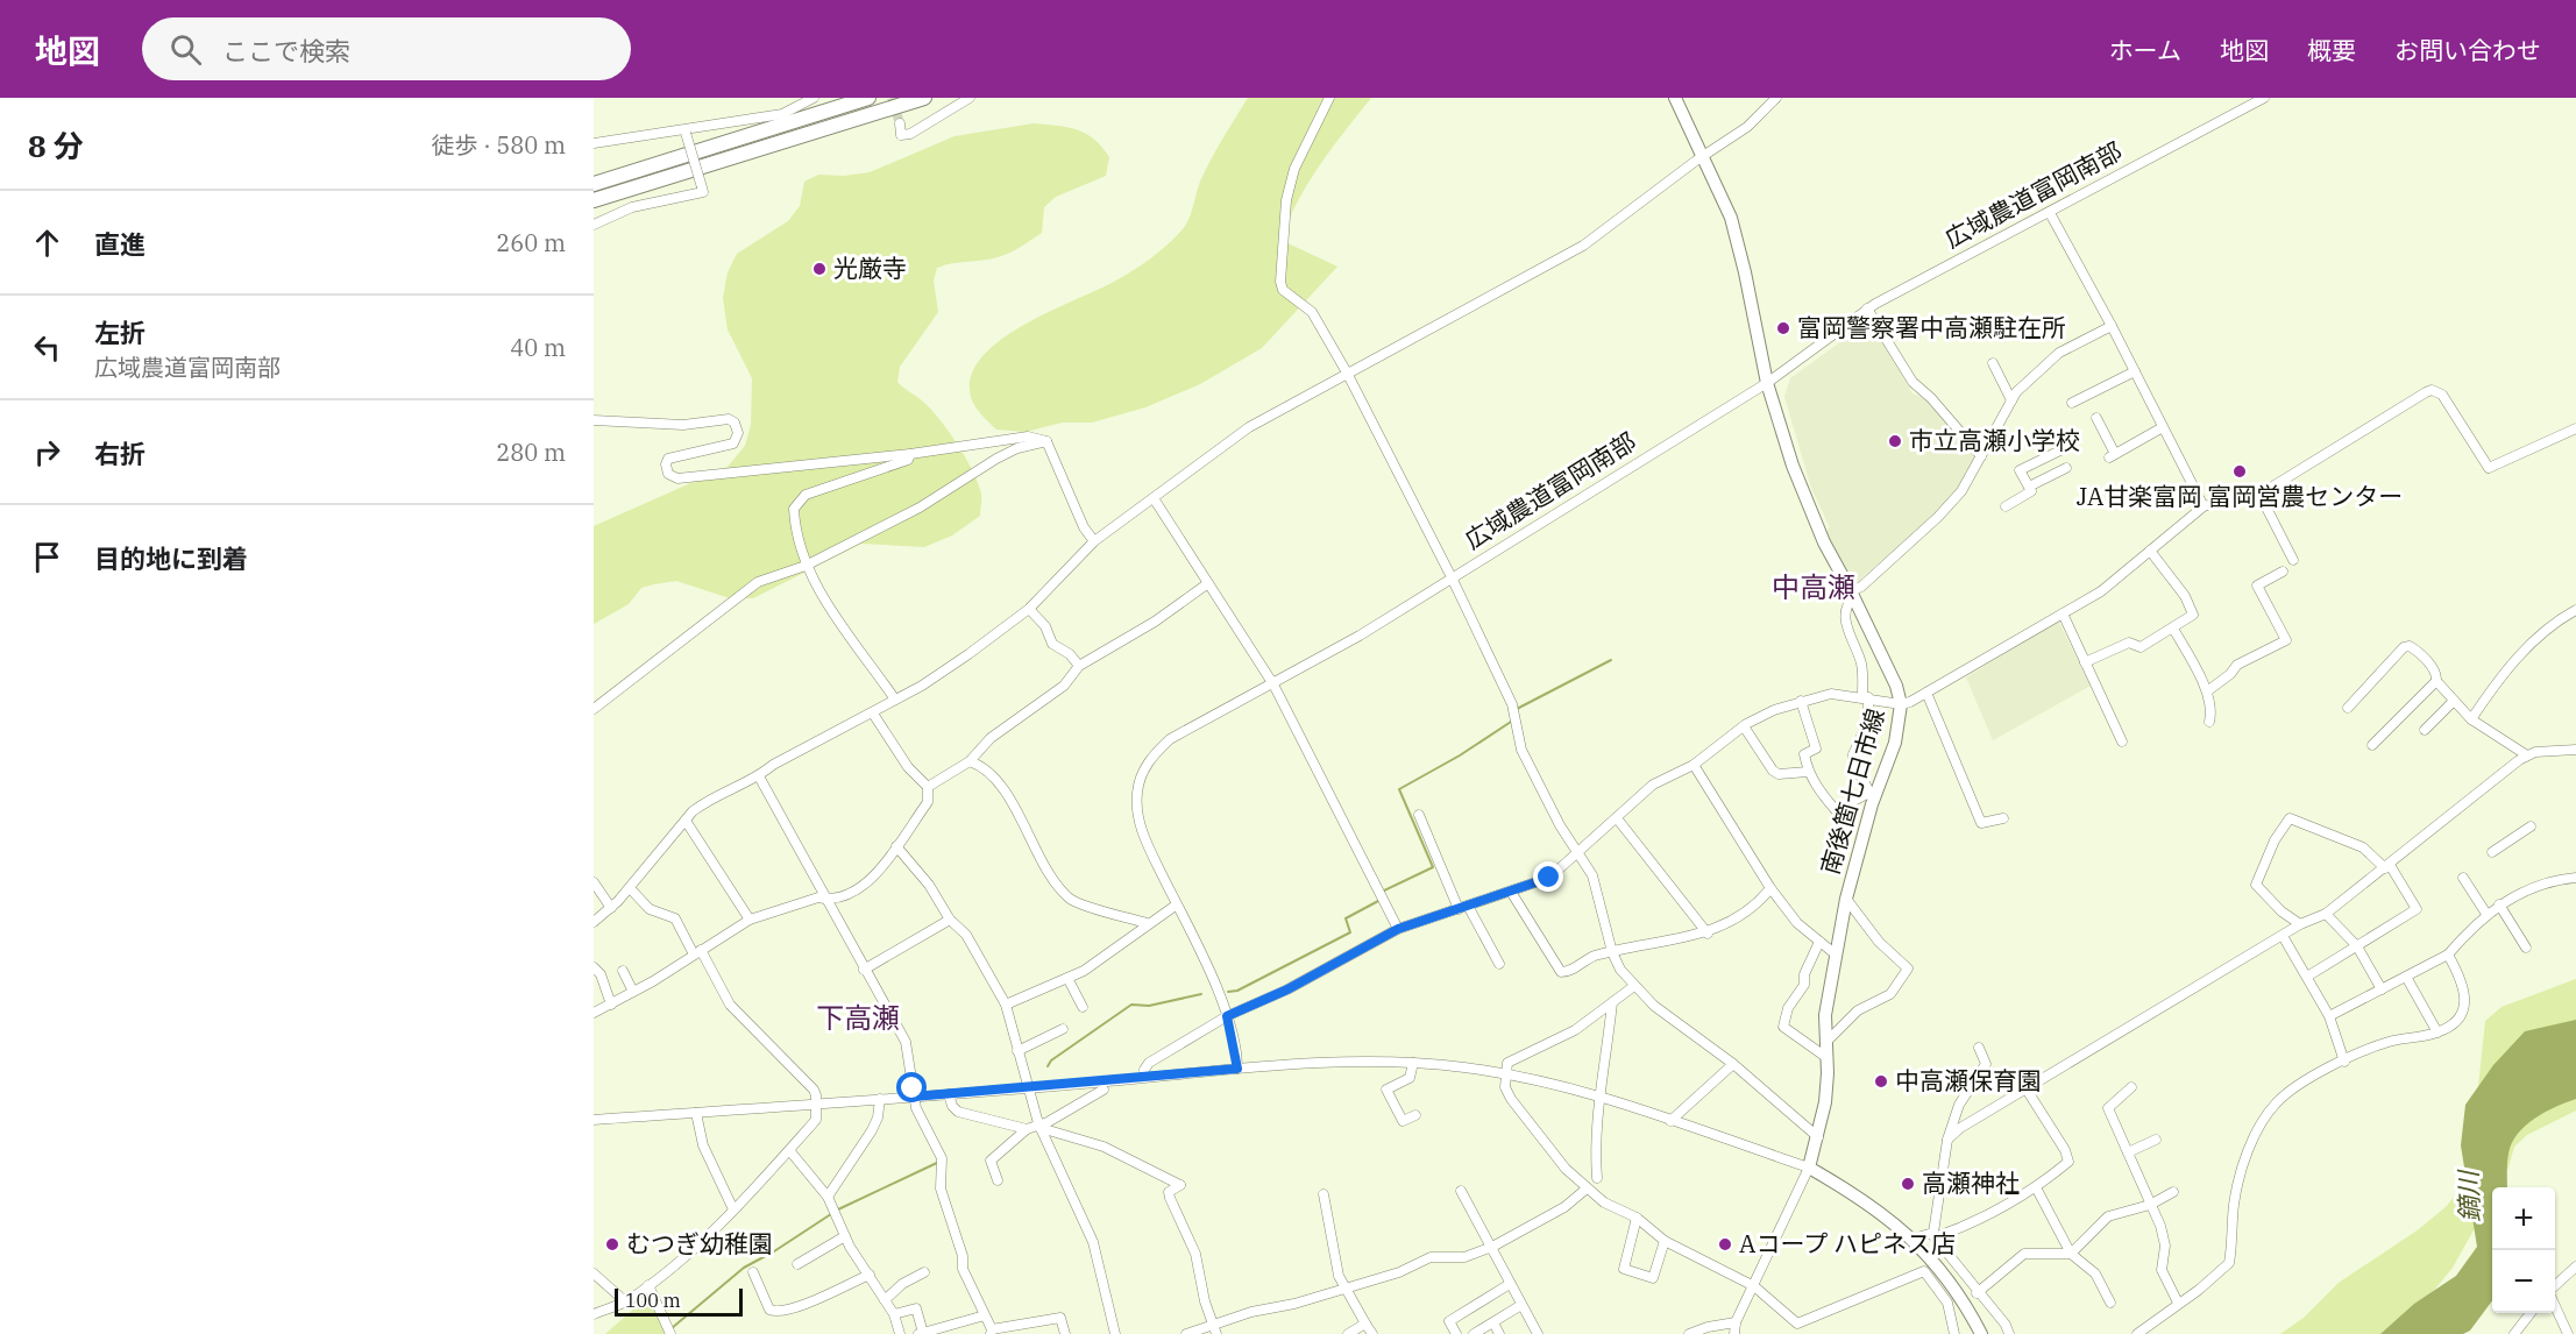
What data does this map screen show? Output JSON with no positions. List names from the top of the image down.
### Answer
{
  "streets": {
    "main road": ["南後箇七日市線"],
    "street": ["広域農道富岡南部"]
  },
  "crossings": [
    ["広域農道富岡南部", "南後箇七日市線"]
  ],
  "districts": ["中高瀬", "下高瀬"],
  "water": ["鏑川"],
  "places": [
    "光厳寺",
    "富岡警察署中高瀬駐在所",
    "市立高瀬小学校",
    "JA甘楽富岡 富岡営農センター",
    "中高瀬保育園",
    "高瀬神社",
    "むつぎ幼稚園",
    "Aコープ ハピネス店"
  ],
  "scale_bar": "100 m",
  "page": {
    "header": "地図",
    "search": "ここで検索",
    "nav": [
      "ホーム",
      "地図",
      "概要",
      "お問い合わせ"
    ],
    "heading": ["8 分", "徒歩 · 580 m"],
    "list": [
      ["直進", "260 m"],
      ["左折", "広域農道富岡南部", "40 m"],
      ["右折", "280 m"],
      "目的地に到着"
    ],
    "map_buttons": ["+", "−"],
    "scale": "100 m"
  }
}
